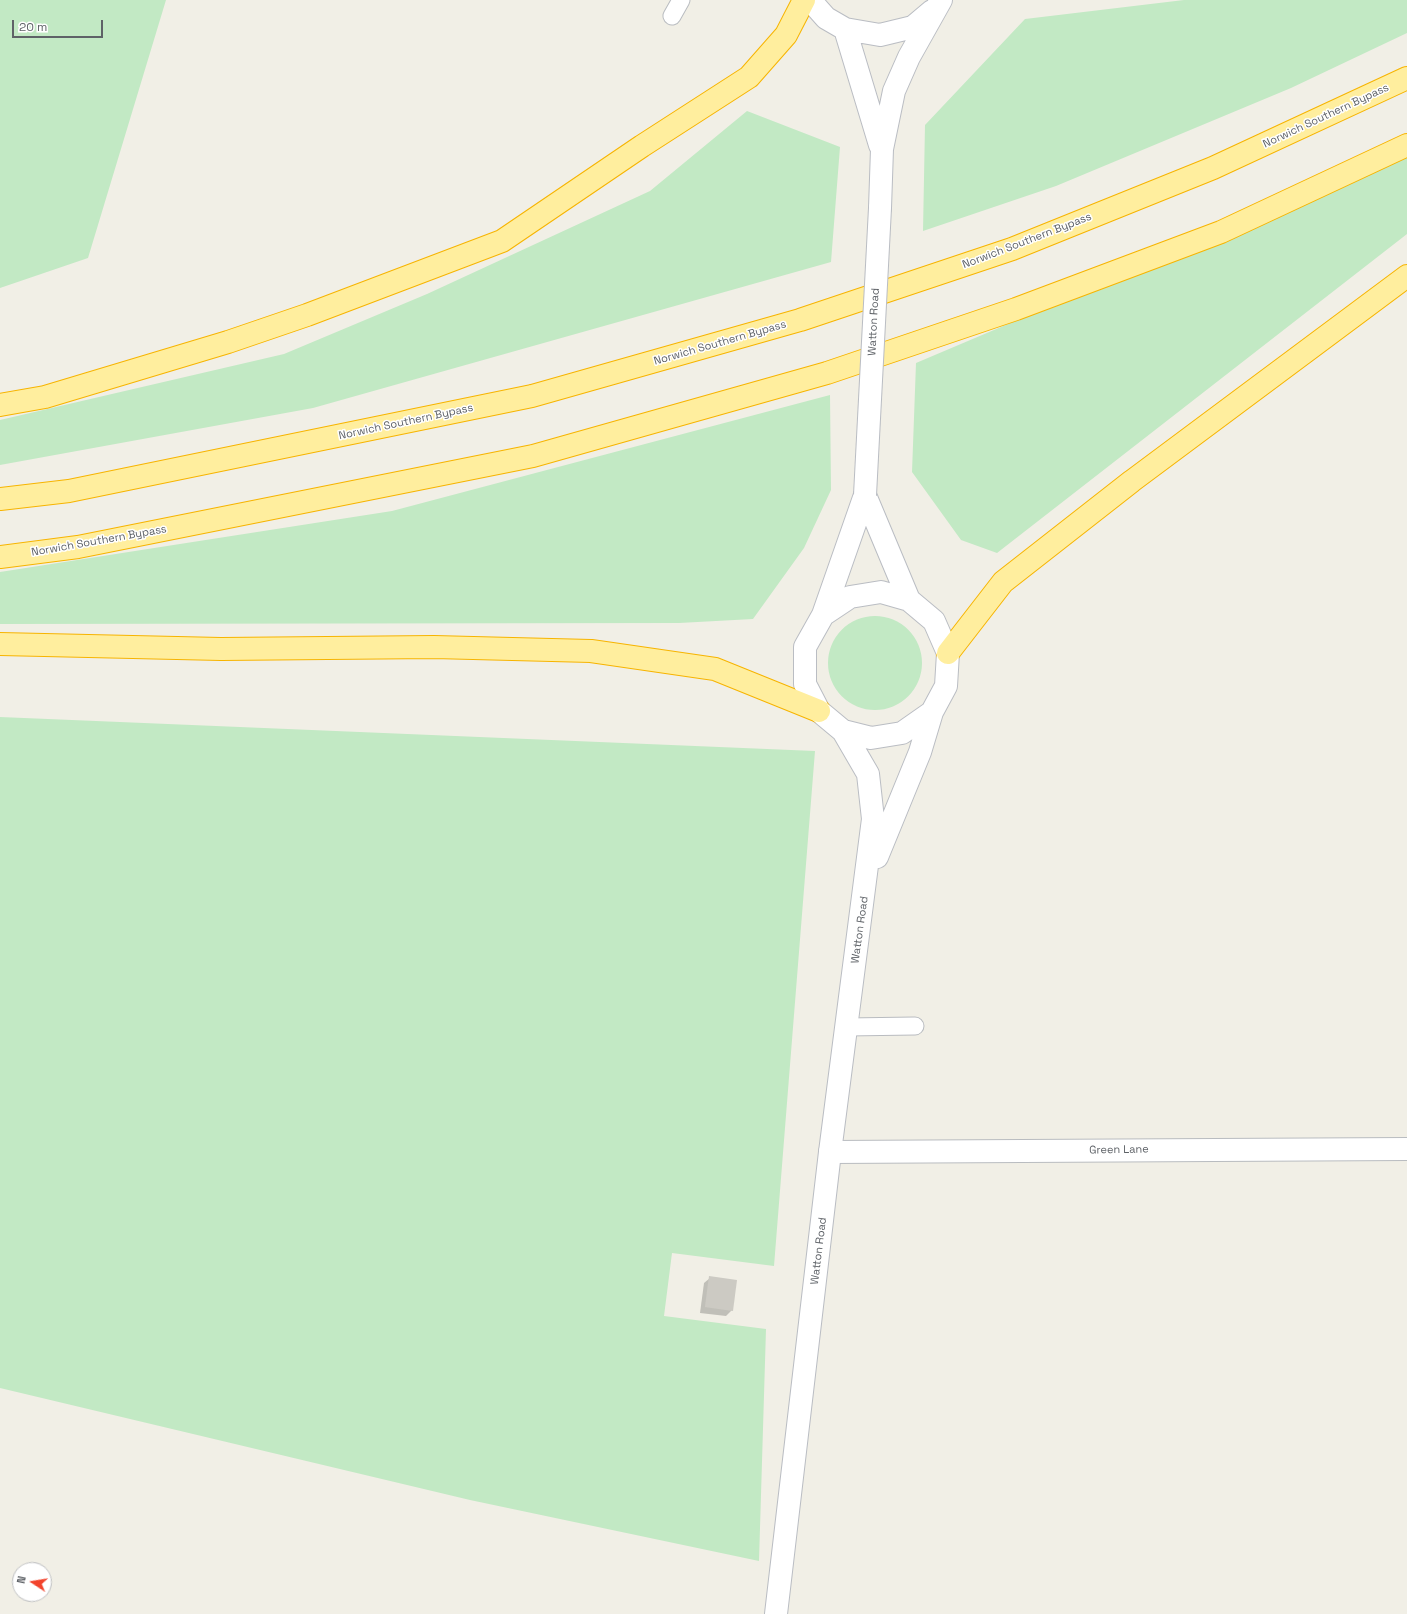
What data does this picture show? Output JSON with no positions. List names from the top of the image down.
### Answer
{
  "streets": {
    "highway": ["Norwich Southern Bypass"],
    "main road": ["Watton Road", "Green Lane"]
  },
  "crossings": [
    ["Watton Road", "Green Lane"]
  ],
  "scale_bar": "20 m",
  "north": "left"
}
